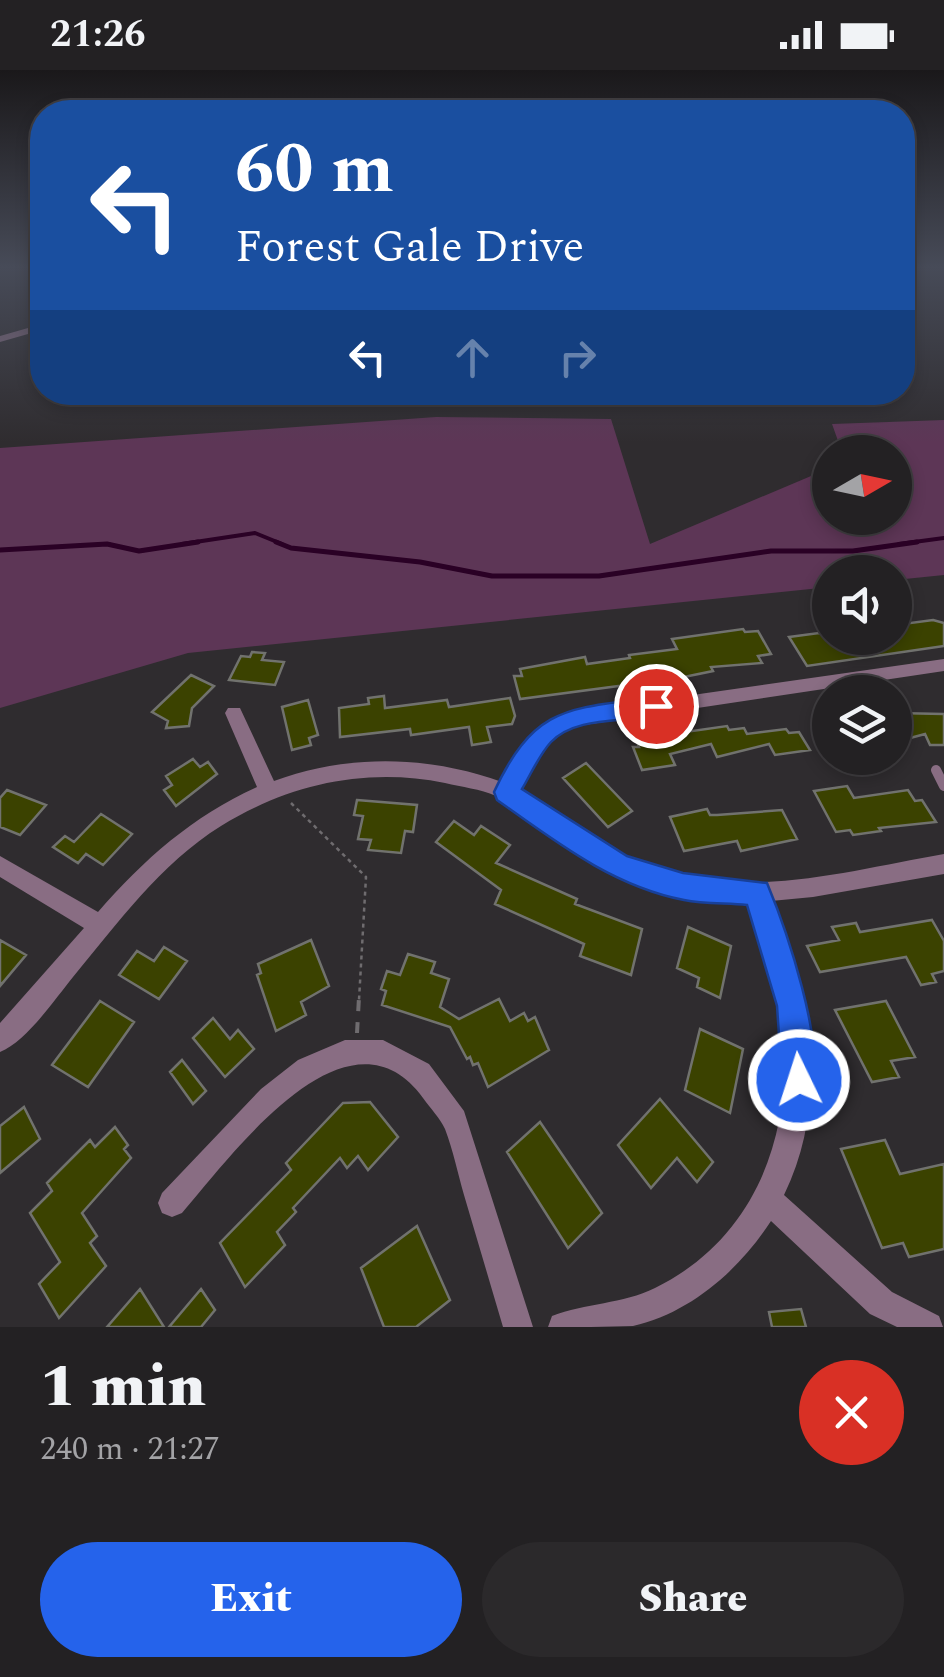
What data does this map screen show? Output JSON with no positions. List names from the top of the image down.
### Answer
{
  "north": "right",
  "page": {
    "status": "21:26",
    "turn": ["60 m", "Forest Gale Drive"],
    "heading": ["1 min", "240 m · 21:27"],
    "buttons": ["Exit", "Share"]
  }
}
